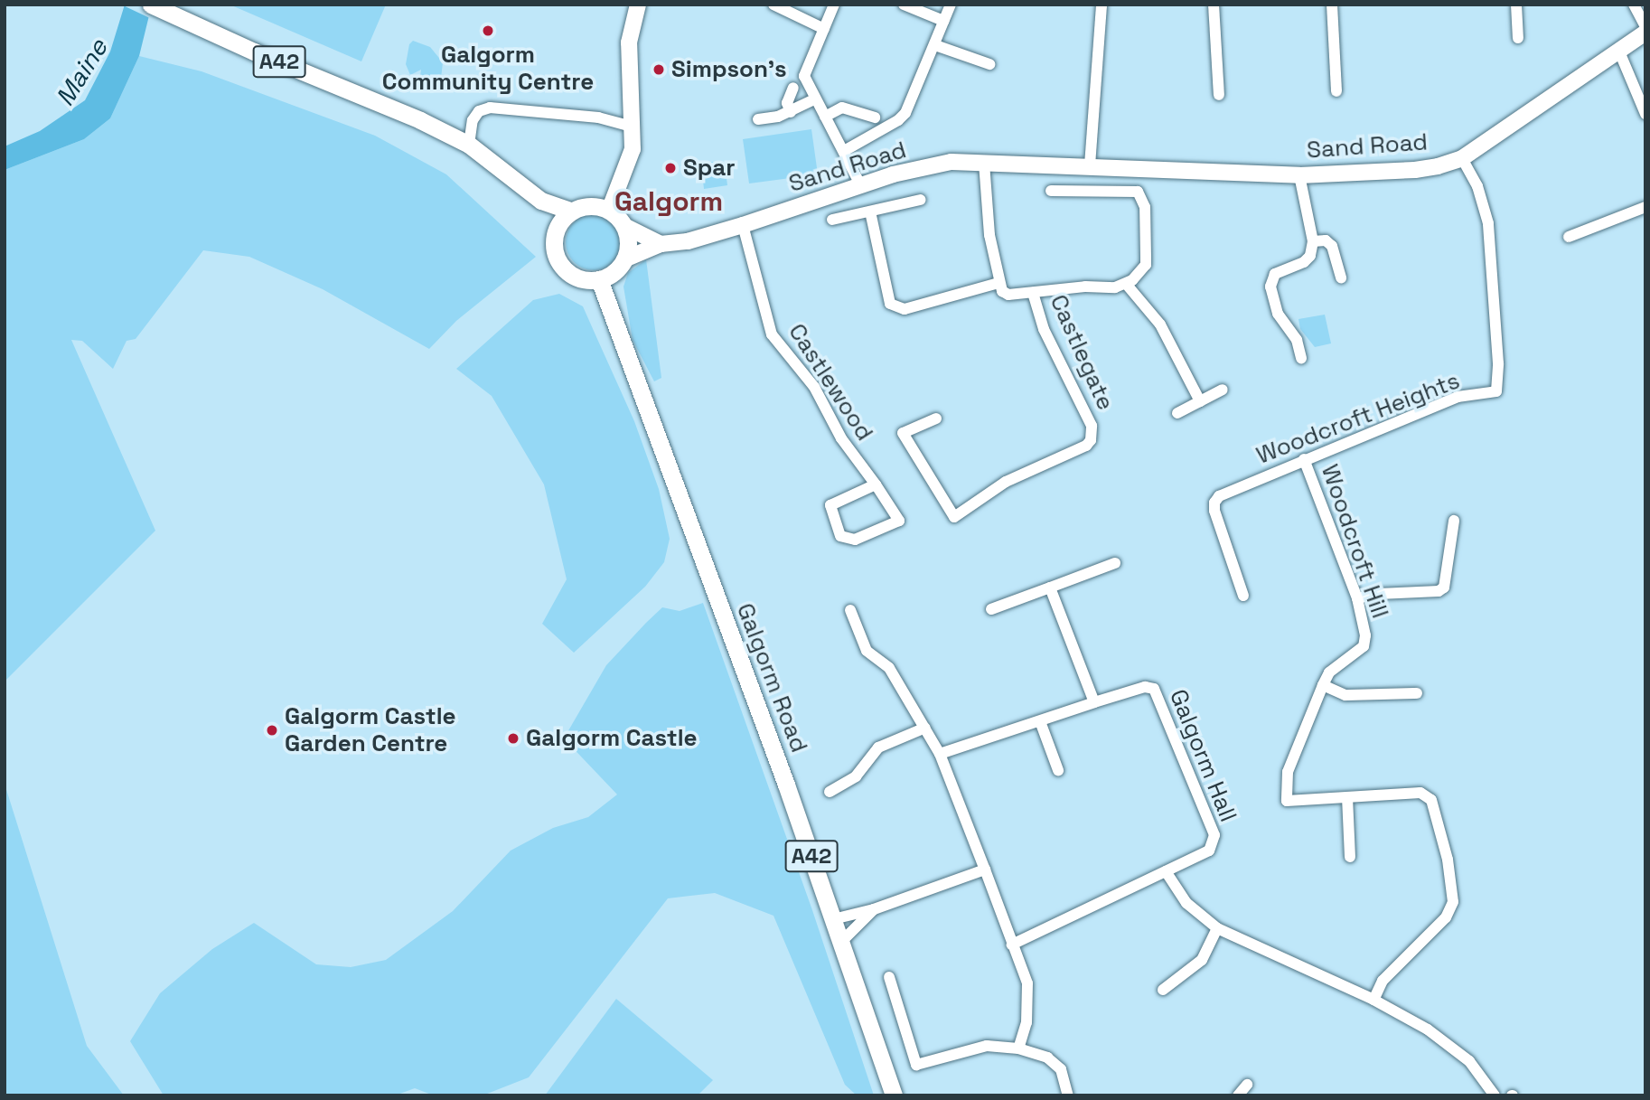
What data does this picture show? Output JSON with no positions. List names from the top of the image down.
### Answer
{
  "streets": {
    "main road": ["A42", "Galgorm Road"],
    "street": [
      "Sand Road",
      "Castlegate",
      "Castlewood",
      "Woodcroft Heights",
      "Woodcroft Hill",
      "Galgorm Hall"
    ]
  },
  "crossings": [
    ["A42", "Sand Road"],
    ["A42", "Galgorm Road"],
    ["Sand Road", "Castlewood"],
    ["Sand Road", "Woodcroft Heights"],
    ["Sand Road", "Galgorm Road"],
    ["Woodcroft Heights", "Woodcroft Hill"]
  ],
  "districts": ["Galgorm"],
  "water": ["Maine"],
  "places": [
    "Galgorm Community Centre",
    "Simpson's",
    "Spar",
    "Galgorm Castle Garden Centre",
    "Galgorm Castle"
  ]
}
